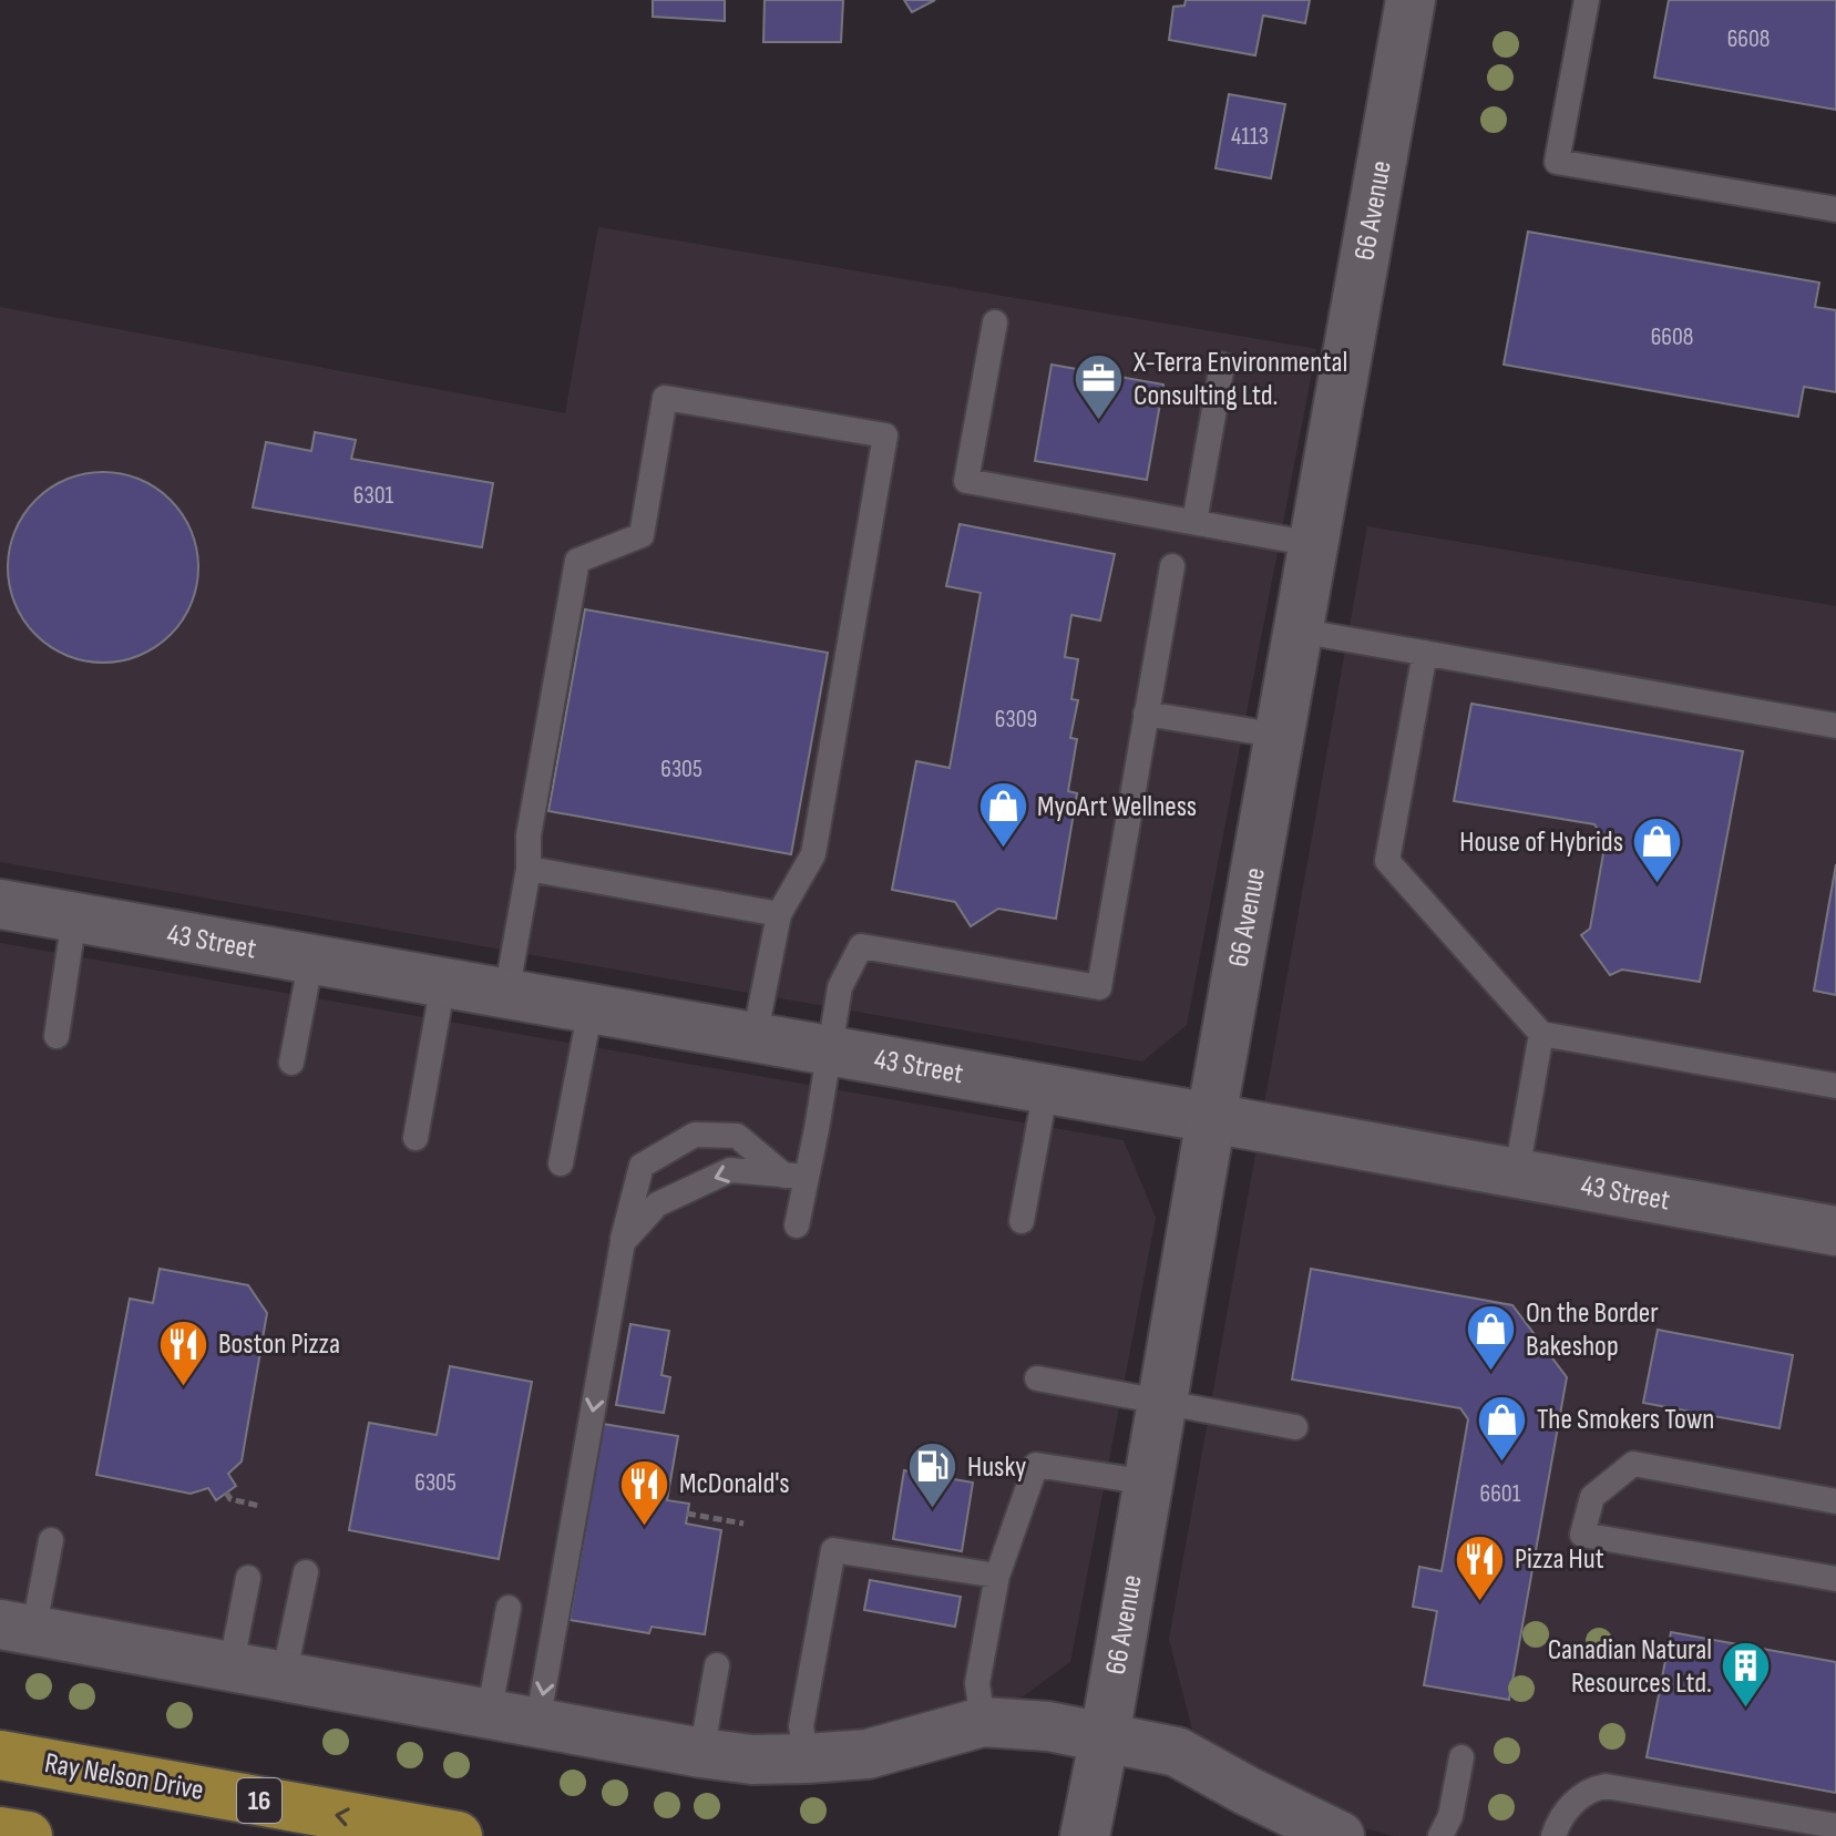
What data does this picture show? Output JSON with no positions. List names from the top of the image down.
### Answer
{
  "streets": {
    "highway": ["Ray Nelson Drive", "16"],
    "street": ["66 Avenue", "43 Street"]
  },
  "crossings": [
    ["66 Avenue", "43 Street"]
  ],
  "one_way": ["Ray Nelson Drive"],
  "places": {
    "office": ["X-Terra Environmental Consulting Ltd."],
    "shop": [
      "MyoArt Wellness",
      "House of Hybrids",
      "On the Border Bakeshop",
      "The Smokers Town"
    ],
    "restaurant": ["Boston Pizza", "McDonald's", "Pizza Hut"],
    "fuel station": ["Husky"],
    "building": ["Canadian Natural Resources Ltd."]
  },
  "house_numbers": [
    "6608",
    "4113",
    "6608",
    "6301",
    "6309",
    "6305",
    "6305",
    "6601"
  ]
}
